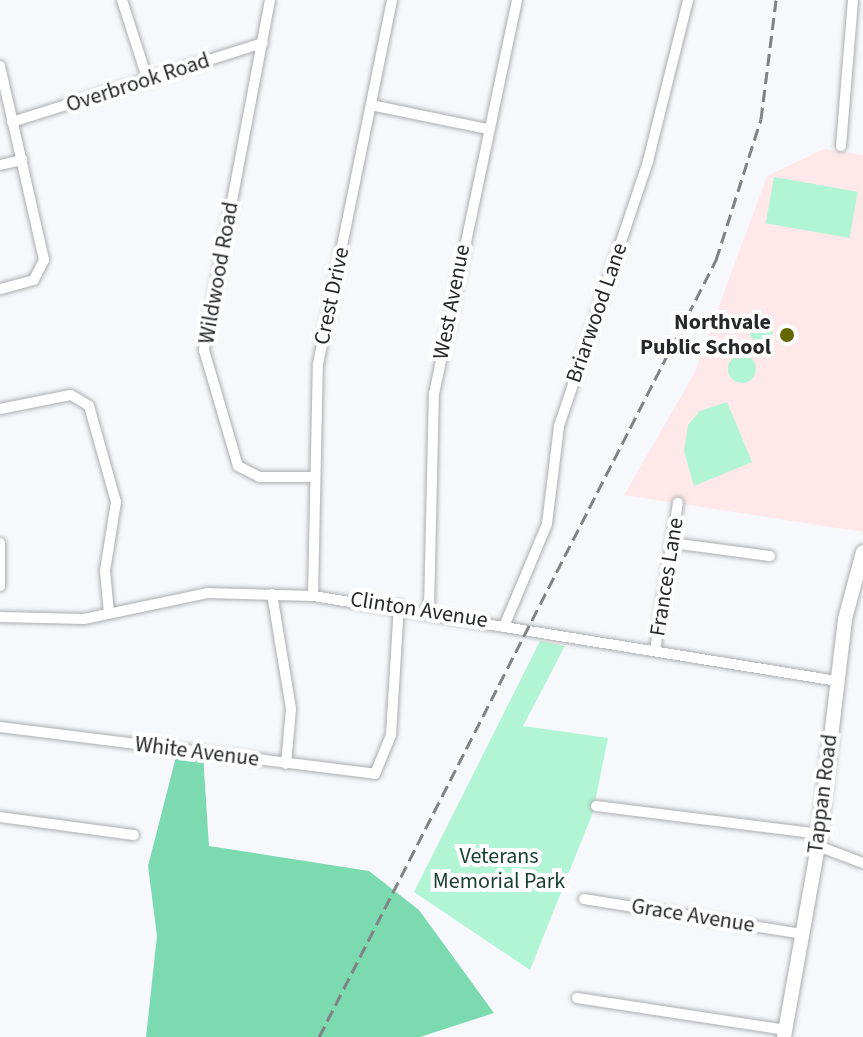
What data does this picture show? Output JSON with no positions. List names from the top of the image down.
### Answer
{
  "streets": {
    "street": [
      "Overbrook Road",
      "Wildwood Road",
      "Crest Drive",
      "West Avenue",
      "Briarwood Lane",
      "Frances Lane",
      "Clinton Avenue",
      "White Avenue",
      "Tappan Road",
      "Grace Avenue"
    ]
  },
  "crossings": [
    ["Overbrook Road", "Wildwood Road"],
    ["Wildwood Road", "Crest Drive"],
    ["Crest Drive", "Clinton Avenue"],
    ["West Avenue", "Clinton Avenue"],
    ["Briarwood Lane", "Clinton Avenue"],
    ["Frances Lane", "Clinton Avenue"],
    ["Clinton Avenue", "White Avenue"],
    ["Clinton Avenue", "Tappan Road"],
    ["Tappan Road", "Grace Avenue"]
  ],
  "parks": ["Veterans Memorial Park"],
  "places": ["Northvale Public School"]
}
